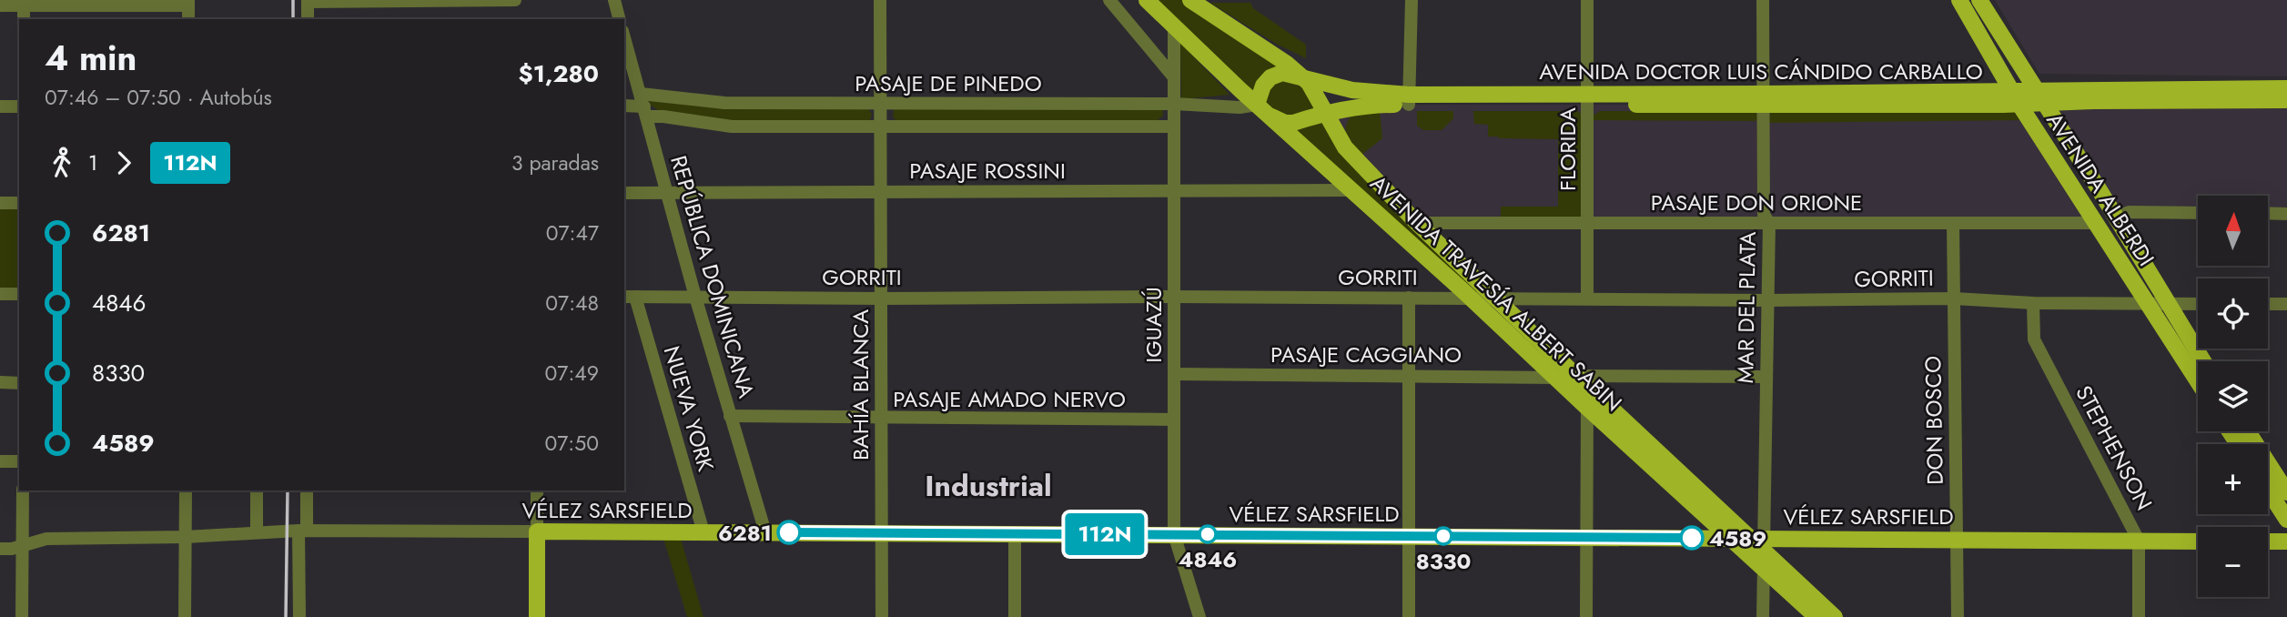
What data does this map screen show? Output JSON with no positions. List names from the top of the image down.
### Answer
{
  "streets": {
    "main road": [
      "AVENIDA DOCTOR LUIS CÁNDIDO CARBALLO",
      "AVENIDA ALBERDI",
      "AVENIDA TRAVESÍA ALBERT SABIN",
      "VÉLEZ SARSFIELD"
    ],
    "street": [
      "PASAJE DE PINEDO",
      "FLORIDA",
      "PASAJE ROSSINI",
      "PASAJE DON ORIONE",
      "REPÚBLICA DOMINICANA",
      "GORRITI",
      "MAR DEL PLATA",
      "IGUAZÚ",
      "PASAJE CAGGIANO",
      "BAHÍA BLANCA",
      "PASAJE AMADO NERVO",
      "NUEVA YORK",
      "DON BOSCO",
      "STEPHENSON"
    ]
  },
  "crossings": [
    ["AVENIDA DOCTOR LUIS CÁNDIDO CARBALLO", "PASAJE DE PINEDO"],
    ["AVENIDA DOCTOR LUIS CÁNDIDO CARBALLO", "FLORIDA"],
    ["AVENIDA DOCTOR LUIS CÁNDIDO CARBALLO", "AVENIDA ALBERDI"],
    ["AVENIDA DOCTOR LUIS CÁNDIDO CARBALLO", "AVENIDA TRAVESÍA ALBERT SABIN"],
    ["AVENIDA DOCTOR LUIS CÁNDIDO CARBALLO", "MAR DEL PLATA"],
    ["PASAJE DE PINEDO", "REPÚBLICA DOMINICANA"],
    ["PASAJE DE PINEDO", "AVENIDA TRAVESÍA ALBERT SABIN"],
    ["PASAJE DE PINEDO", "IGUAZÚ"],
    ["PASAJE DE PINEDO", "BAHÍA BLANCA"],
    ["FLORIDA", "PASAJE DON ORIONE"],
    ["FLORIDA", "GORRITI"],
    ["PASAJE ROSSINI", "REPÚBLICA DOMINICANA"],
    ["PASAJE ROSSINI", "AVENIDA TRAVESÍA ALBERT SABIN"],
    ["PASAJE ROSSINI", "IGUAZÚ"],
    ["PASAJE ROSSINI", "BAHÍA BLANCA"],
    ["AVENIDA ALBERDI", "PASAJE DON ORIONE"],
    ["AVENIDA ALBERDI", "GORRITI"],
    ["PASAJE DON ORIONE", "AVENIDA TRAVESÍA ALBERT SABIN"],
    ["PASAJE DON ORIONE", "MAR DEL PLATA"],
    ["PASAJE DON ORIONE", "DON BOSCO"],
    ["REPÚBLICA DOMINICANA", "GORRITI"],
    ["REPÚBLICA DOMINICANA", "PASAJE AMADO NERVO"],
    ["REPÚBLICA DOMINICANA", "VÉLEZ SARSFIELD"],
    ["GORRITI", "AVENIDA TRAVESÍA ALBERT SABIN"],
    ["GORRITI", "MAR DEL PLATA"],
    ["GORRITI", "IGUAZÚ"],
    ["GORRITI", "BAHÍA BLANCA"],
    ["GORRITI", "NUEVA YORK"],
    ["GORRITI", "DON BOSCO"],
    ["GORRITI", "STEPHENSON"],
    ["AVENIDA TRAVESÍA ALBERT SABIN", "MAR DEL PLATA"],
    ["AVENIDA TRAVESÍA ALBERT SABIN", "IGUAZÚ"],
    ["AVENIDA TRAVESÍA ALBERT SABIN", "PASAJE CAGGIANO"],
    ["AVENIDA TRAVESÍA ALBERT SABIN", "VÉLEZ SARSFIELD"],
    ["MAR DEL PLATA", "VÉLEZ SARSFIELD"],
    ["IGUAZÚ", "PASAJE CAGGIANO"],
    ["IGUAZÚ", "PASAJE AMADO NERVO"],
    ["IGUAZÚ", "VÉLEZ SARSFIELD"],
    ["BAHÍA BLANCA", "PASAJE AMADO NERVO"],
    ["BAHÍA BLANCA", "VÉLEZ SARSFIELD"],
    ["NUEVA YORK", "VÉLEZ SARSFIELD"],
    ["DON BOSCO", "VÉLEZ SARSFIELD"],
    ["STEPHENSON", "VÉLEZ SARSFIELD"]
  ],
  "districts": ["Industrial"],
  "places": [
    "6281",
    "4846",
    "8330",
    "4589"
  ],
  "lines": ["bus line 112N"],
  "north": "top",
  "page": {
    "on_map": "112N",
    "heading": ["4 min", "07:46 – 07:50 · Autobús", "$1,280"],
    "legs": ["1", "112N", "3 paradas"],
    "map_buttons": ["+", "−"],
    "list": [
      {
        "name": "6281",
        "value": "07:47"
      },
      {
        "name": "4846",
        "value": "07:48"
      },
      {
        "name": "8330",
        "value": "07:49"
      },
      {
        "name": "4589",
        "value": "07:50"
      }
    ]
  }
}
